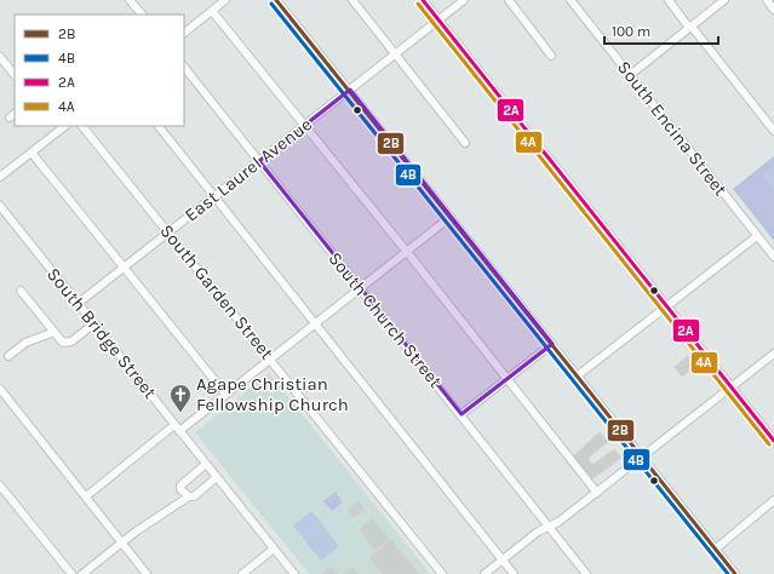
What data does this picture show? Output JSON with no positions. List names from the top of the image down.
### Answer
{
  "streets": {
    "street": [
      "South Encina Street",
      "East Laurel Avenue",
      "South Garden Street",
      "South Church Street",
      "South Bridge Street"
    ]
  },
  "crossings": [
    ["East Laurel Avenue", "South Garden Street"],
    ["East Laurel Avenue", "South Church Street"],
    ["East Laurel Avenue", "South Bridge Street"]
  ],
  "places": {
    "church": ["Agape Christian Fellowship Church"]
  },
  "lines": [
    "transit line 2B",
    "transit line 2A",
    "transit line 4B",
    "transit line 4A"
  ],
  "legend": [
    "2B",
    "4B",
    "2A",
    "4A"
  ],
  "scale_bar": "100 m"
}
